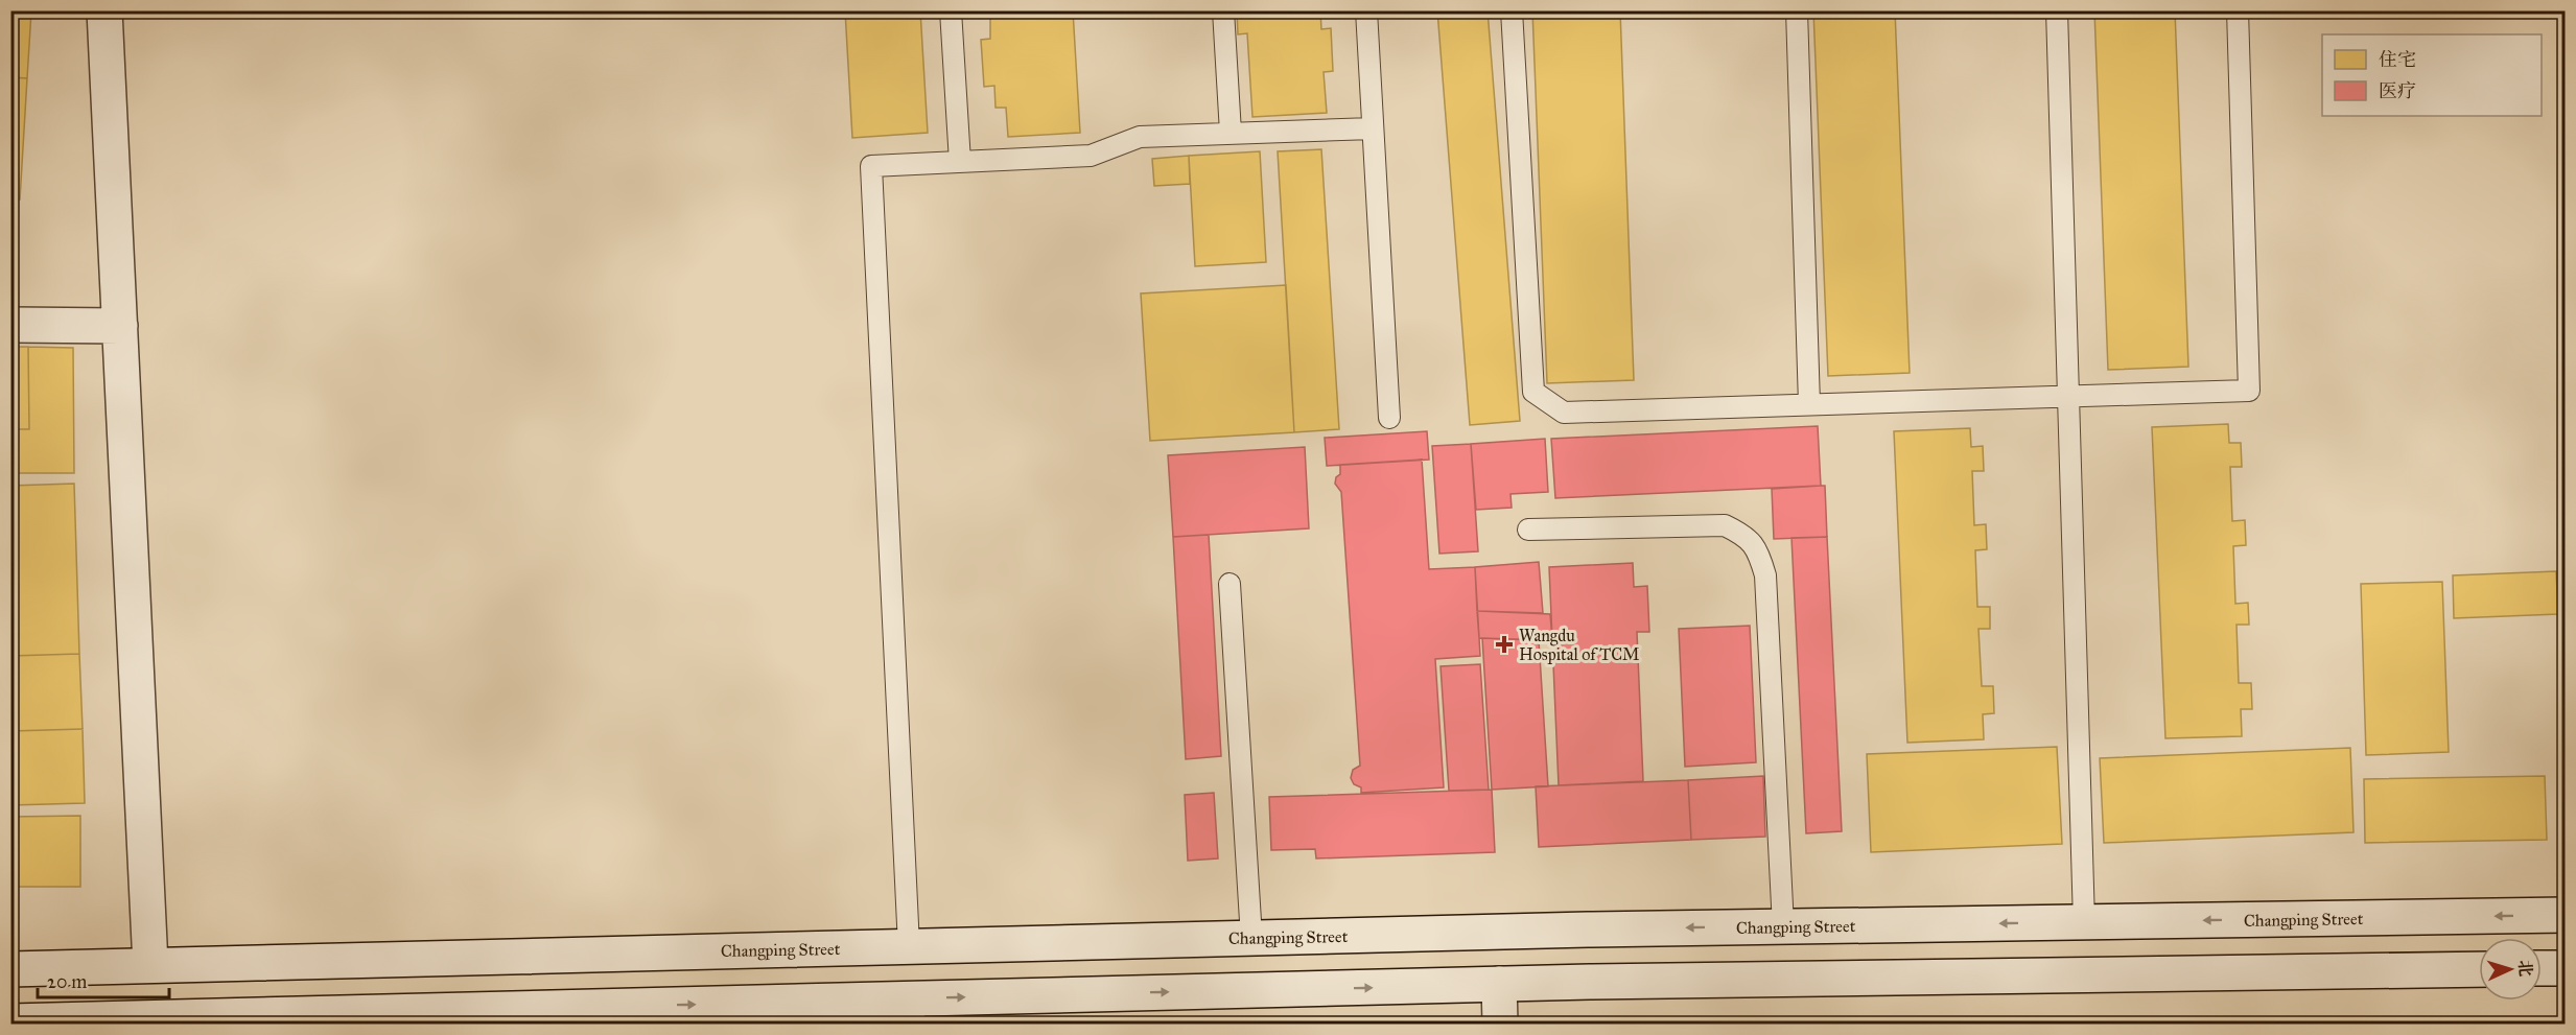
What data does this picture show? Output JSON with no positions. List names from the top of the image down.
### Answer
{
  "streets": {
    "street": ["Changping Street"]
  },
  "places": {
    "health": ["Wangdu Hospital of TCM"]
  },
  "legend": ["住宅", "医疗"],
  "scale_bar": "20 m",
  "north": "right"
}
